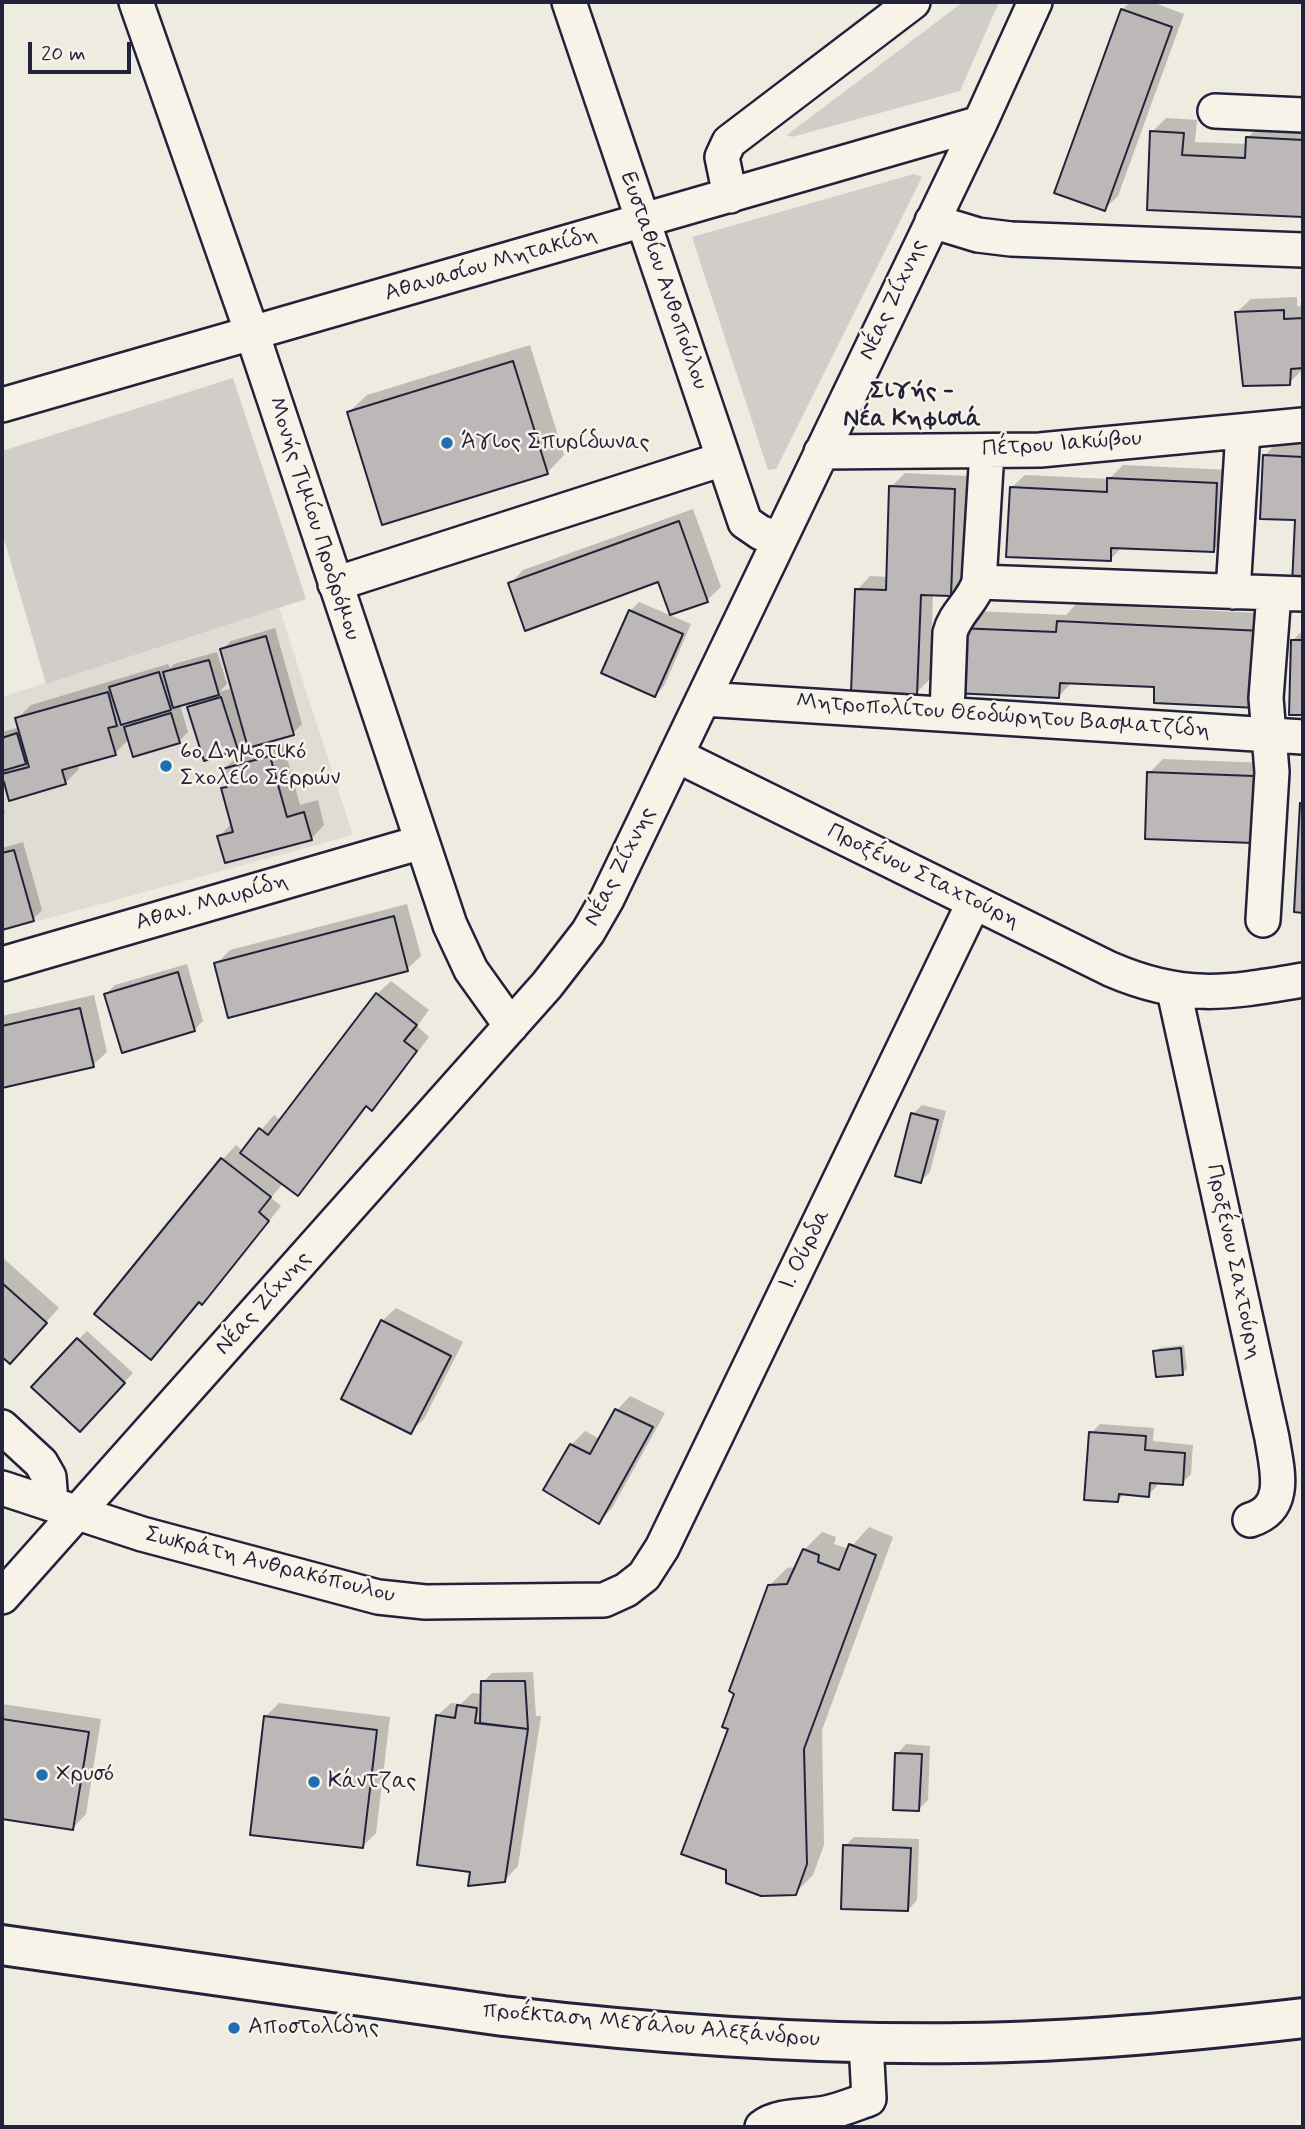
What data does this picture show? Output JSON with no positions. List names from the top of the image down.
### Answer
{
  "streets": {
    "main road": ["προέκταση Μεγάλου Αλεξάνδρου"],
    "street": [
      "Αθανασίου Μητακίδη",
      "Ευσταθίου Ανθοπούλου",
      "Νέας Ζίχνης",
      "Πέτρου Ιακώβου",
      "Μονής Τιμίου Προδρόμου",
      "Μητροπολίτου Θεοδώρητου Βασματζίδη",
      "Προξένου Σταχτούρη",
      "Αθαν. Μαυρίδη",
      "Ι. Ούρδα",
      "Προξένου Σαχτούρη",
      "Σωκράτη Ανθρακόπουλου"
    ]
  },
  "crossings": [
    ["Αθανασίου Μητακίδη", "Ευσταθίου Ανθοπούλου"],
    ["Αθανασίου Μητακίδη", "Νέας Ζίχνης"],
    ["Αθανασίου Μητακίδη", "Μονής Τιμίου Προδρόμου"],
    ["Ευσταθίου Ανθοπούλου", "Νέας Ζίχνης"],
    ["Νέας Ζίχνης", "Πέτρου Ιακώβου"],
    ["Νέας Ζίχνης", "Μονής Τιμίου Προδρόμου"],
    ["Νέας Ζίχνης", "Μητροπολίτου Θεοδώρητου Βασματζίδη"],
    ["Νέας Ζίχνης", "Προξένου Σταχτούρη"],
    ["Νέας Ζίχνης", "Σωκράτη Ανθρακόπουλου"],
    ["Μονής Τιμίου Προδρόμου", "Αθαν. Μαυρίδη"],
    ["Προξένου Σταχτούρη", "Ι. Ούρδα"],
    ["Προξένου Σταχτούρη", "Προξένου Σαχτούρη"],
    ["Ι. Ούρδα", "Σωκράτη Ανθρακόπουλου"]
  ],
  "districts": ["Σιγής - Νέα Κηφισιά"],
  "places": [
    "Άγιος Σπυρίδωνας",
    "6ο Δημοτικό Σχολείο Σερρών",
    "Χρυσό",
    "Κάντζας",
    "Αποστολίδης"
  ],
  "scale_bar": "20 m"
}
